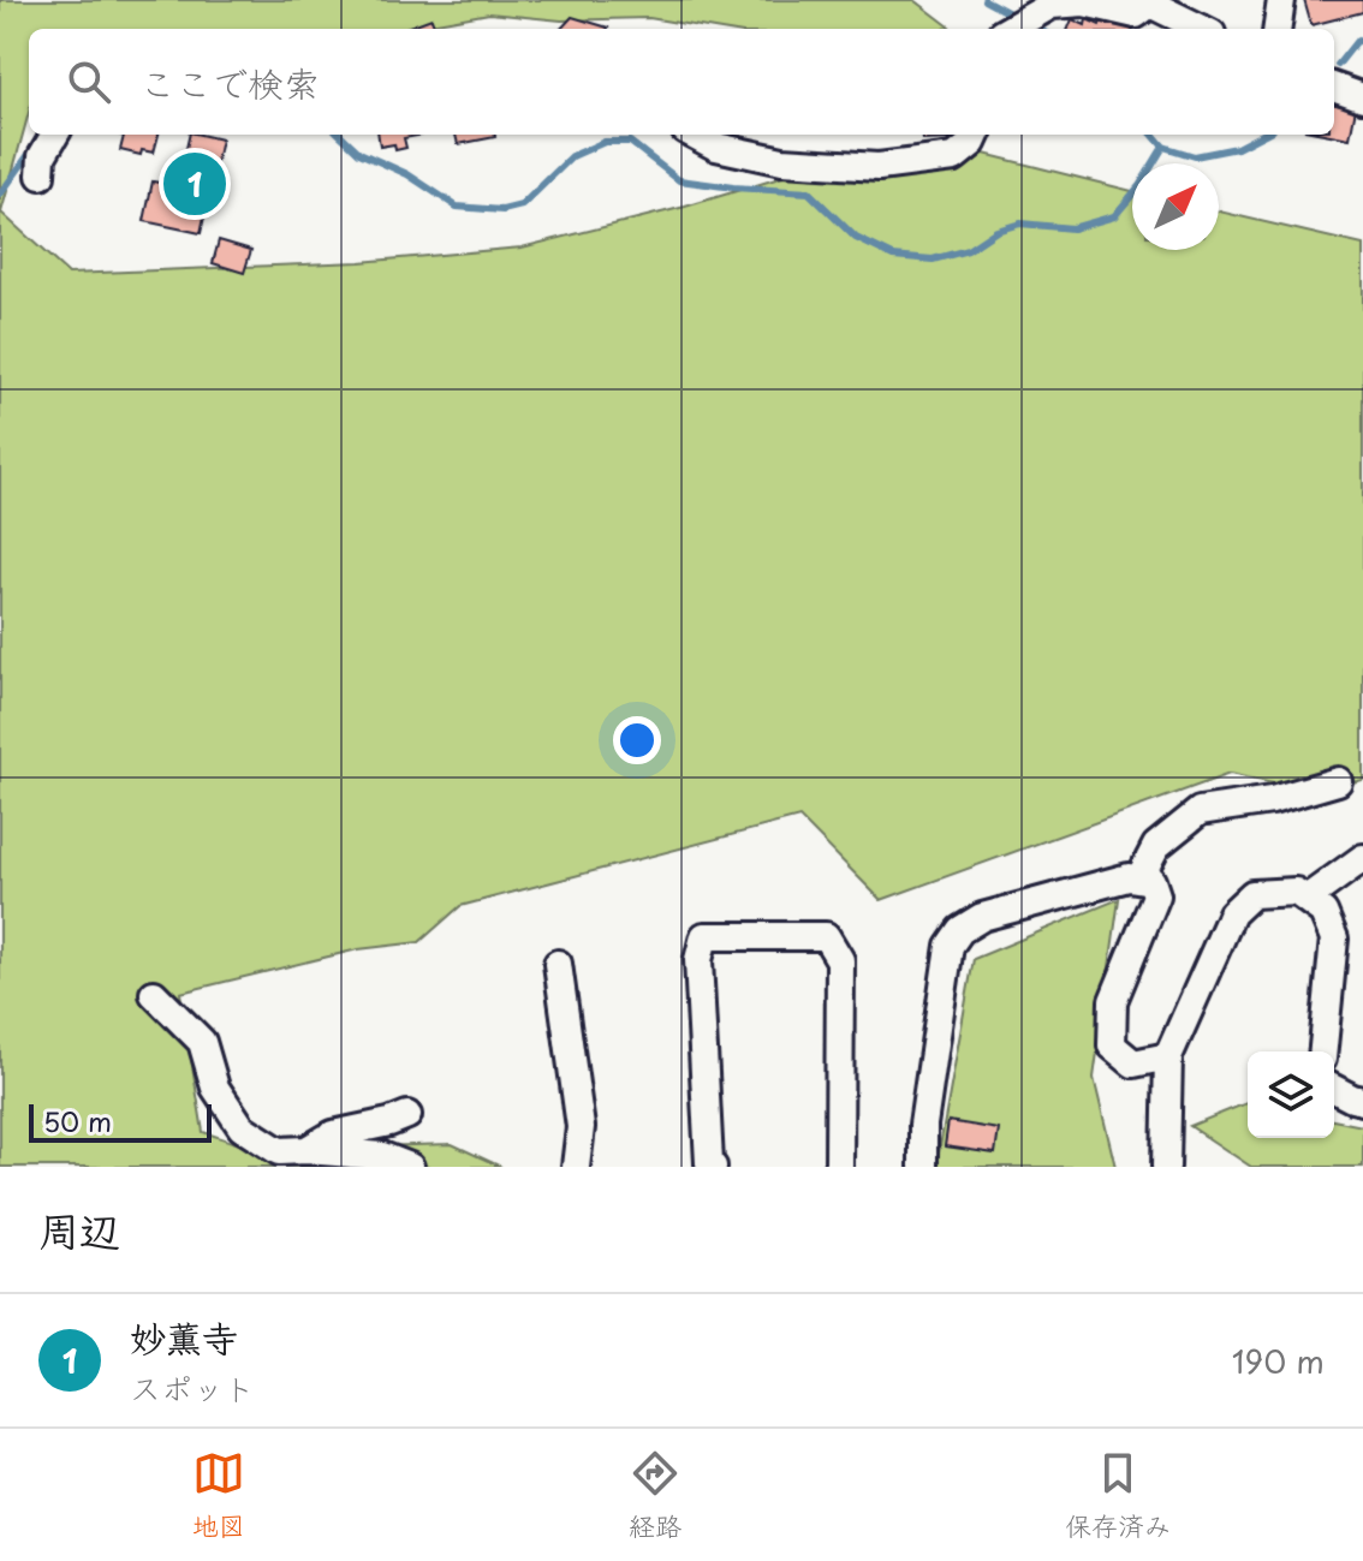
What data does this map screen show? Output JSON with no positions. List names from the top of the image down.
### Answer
{
  "scale_bar": "50 m",
  "north": "top right",
  "page": {
    "search": "ここで検索",
    "pins": "1",
    "scale": "50 m",
    "heading": "周辺",
    "list": [
      {
        "mark": "1",
        "name": "妙薫寺",
        "note": "スポット",
        "value": "190 m"
      }
    ],
    "nav": ["地図", "経路", "保存済み"]
  }
}
